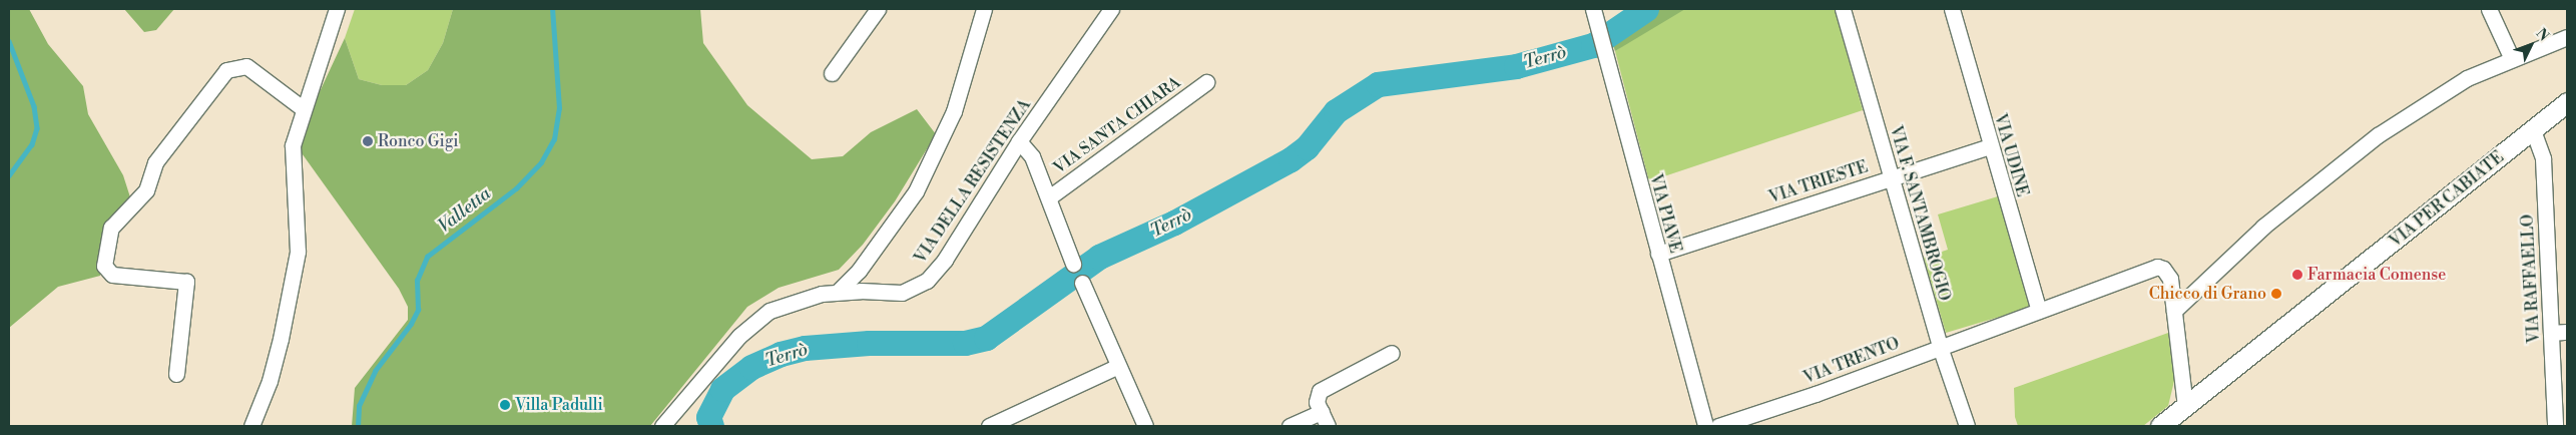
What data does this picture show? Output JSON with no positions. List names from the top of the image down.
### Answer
{
  "streets": {
    "street": [
      "VIA SANTA CHIARA",
      "VIA UDINE",
      "VIA DELLA RESISTENZA",
      "VIA TRIESTE",
      "VIA PER CABIATE",
      "VIA PIAVE",
      "VIA F. SANTAMBROGIO",
      "VIA RAFFAELLO",
      "VIA TRENTO"
    ]
  },
  "crossings": [
    ["VIA UDINE", "VIA TRIESTE"],
    ["VIA UDINE", "VIA TRENTO"],
    ["VIA TRIESTE", "VIA PIAVE"],
    ["VIA TRIESTE", "VIA F. SANTAMBROGIO"],
    ["VIA PER CABIATE", "VIA RAFFAELLO"],
    ["VIA PIAVE", "VIA TRENTO"],
    ["VIA F. SANTAMBROGIO", "VIA TRENTO"]
  ],
  "water": ["Terrò", "Valletta"],
  "places": [
    "Ronco Gigi",
    "Farmacia Comense",
    "Chicco di Grano",
    "Villa Padulli"
  ],
  "north": "top right"
}
